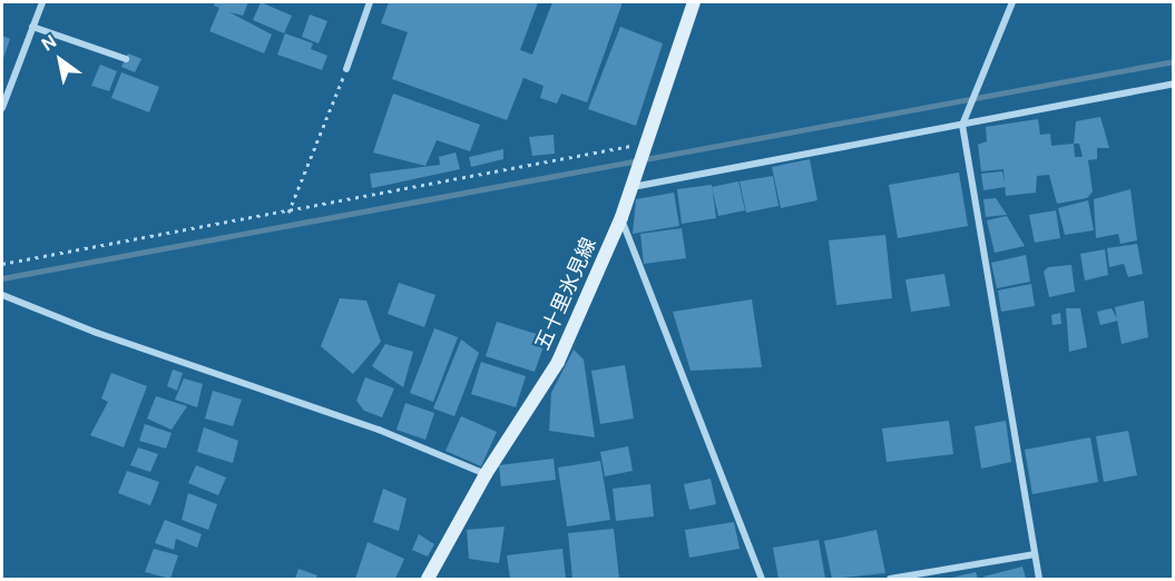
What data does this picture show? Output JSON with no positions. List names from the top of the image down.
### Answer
{
  "streets": {
    "main road": ["五十里氷見線"]
  },
  "north": "top left"
}
